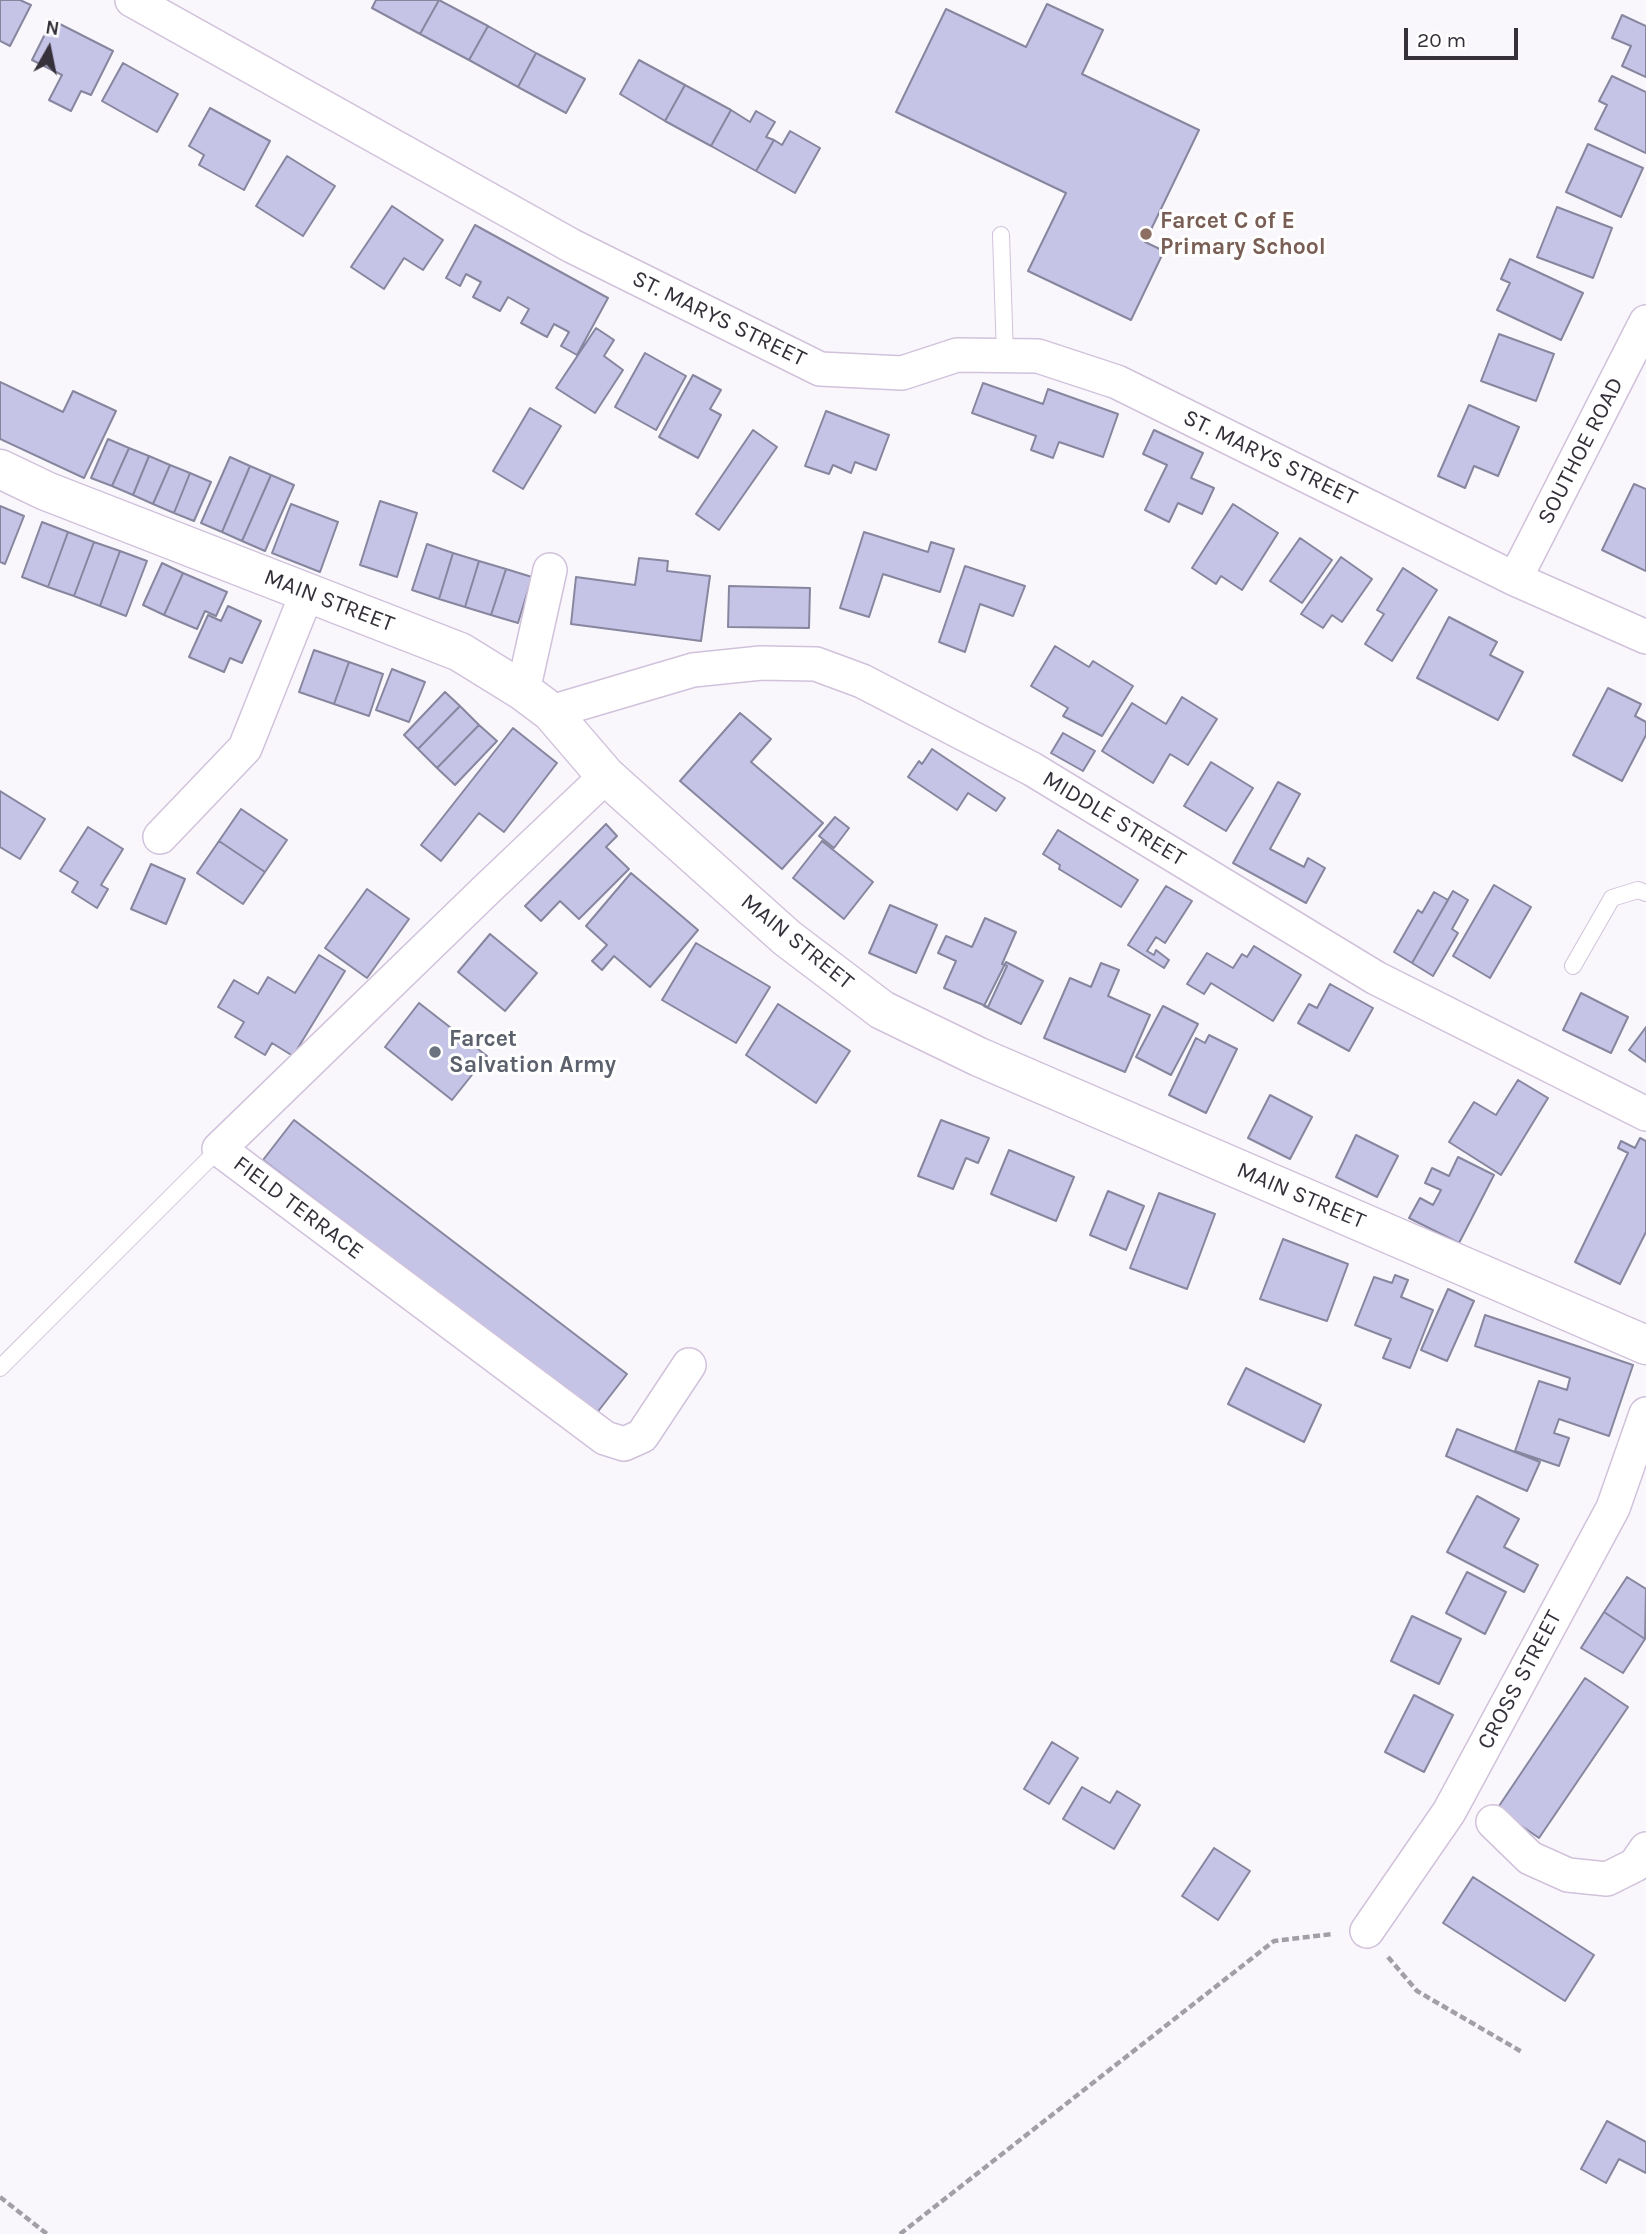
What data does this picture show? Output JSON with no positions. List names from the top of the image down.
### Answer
{
  "streets": {
    "street": [
      "ST. MARYS STREET",
      "SOUTHOE ROAD",
      "MAIN STREET",
      "MIDDLE STREET",
      "FIELD TERRACE",
      "CROSS STREET"
    ]
  },
  "crossings": [
    ["ST. MARYS STREET", "SOUTHOE ROAD"],
    ["MAIN STREET", "MIDDLE STREET"],
    ["MAIN STREET", "FIELD TERRACE"]
  ],
  "places": ["Farcet C of E Primary School", "Farcet Salvation Army"],
  "scale_bar": "20 m",
  "north": "top"
}
